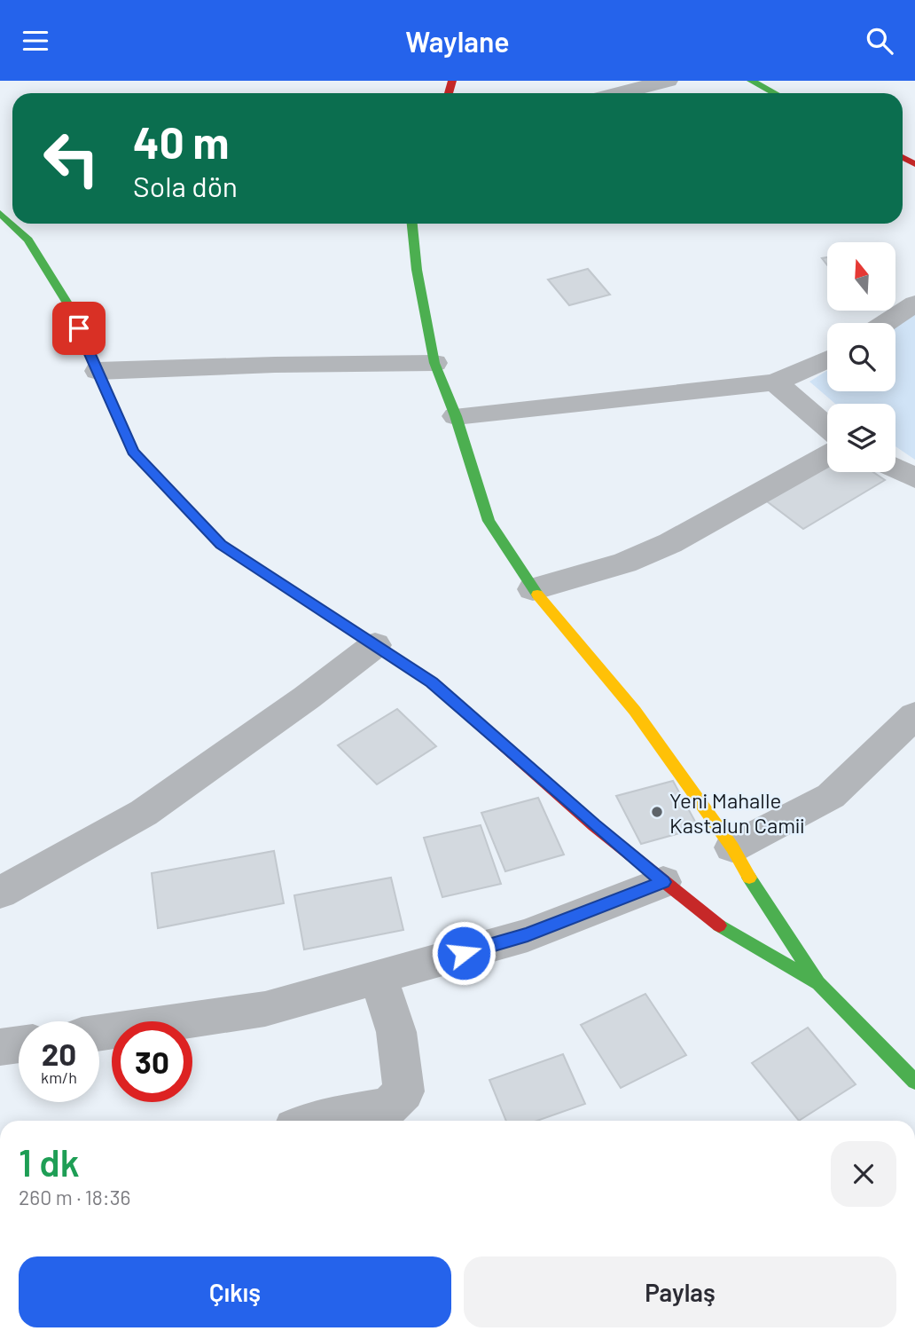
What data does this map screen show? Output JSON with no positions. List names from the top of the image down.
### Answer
{
  "places": ["Yeni Mahalle Kastalun Camii"],
  "north": "top",
  "page": {
    "header": "Waylane",
    "turn": ["40 m", "Sola dön"],
    "speed": "20 km/h",
    "limit": "30",
    "heading": ["1 dk", "260 m · 18:36"],
    "buttons": ["Çıkış", "Paylaş"]
  }
}
